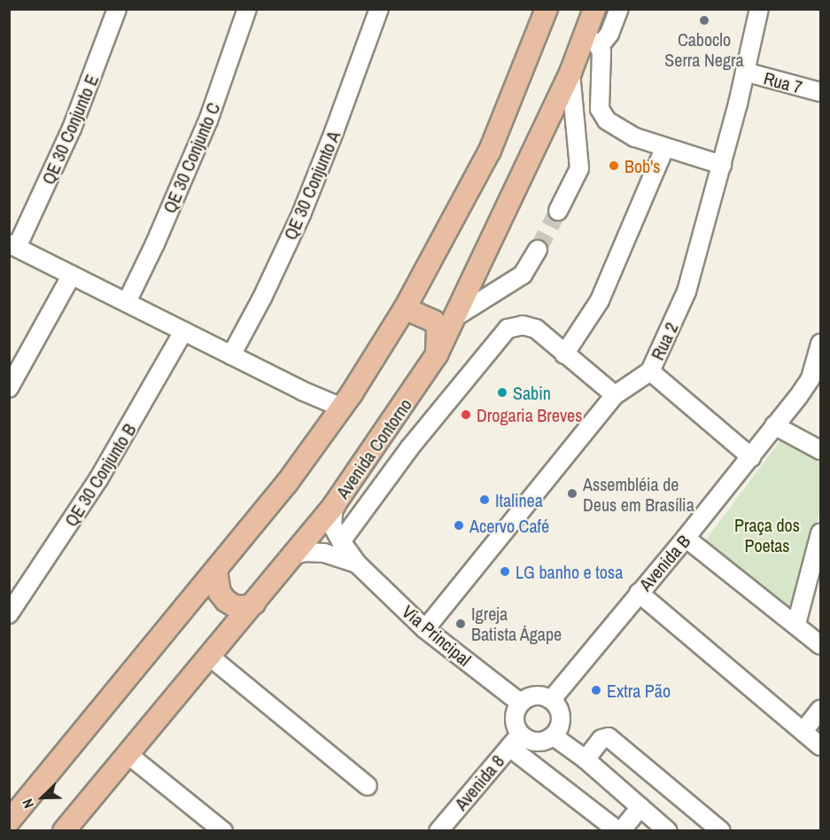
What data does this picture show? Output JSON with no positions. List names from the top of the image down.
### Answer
{
  "streets": {
    "main road": ["Avenida Contorno"],
    "street": [
      "Rua 7",
      "QE 30 Conjunto E",
      "QE 30 Conjunto C",
      "QE 30 Conjunto A",
      "Rua 2",
      "QE 30 Conjunto B",
      "Avenida B",
      "Via Principal",
      "Avenida 8"
    ]
  },
  "crossings": [
    ["Rua 7", "Rua 2"],
    ["Rua 2", "Via Principal"],
    ["Avenida Contorno", "Via Principal"],
    ["Avenida B", "Via Principal"],
    ["Avenida B", "Avenida 8"],
    ["Via Principal", "Avenida 8"]
  ],
  "parks": ["Praça dos Poetas"],
  "places": [
    "Caboclo Serra Negra",
    "Bob's",
    "Sabin",
    "Drogaria Breves",
    "Assembléia de Deus em Brasília",
    "Italinea",
    "Acervo Café",
    "LG banho e tosa",
    "Igreja Batista Ágape",
    "Extra Pão"
  ],
  "north": "bottom left"
}
